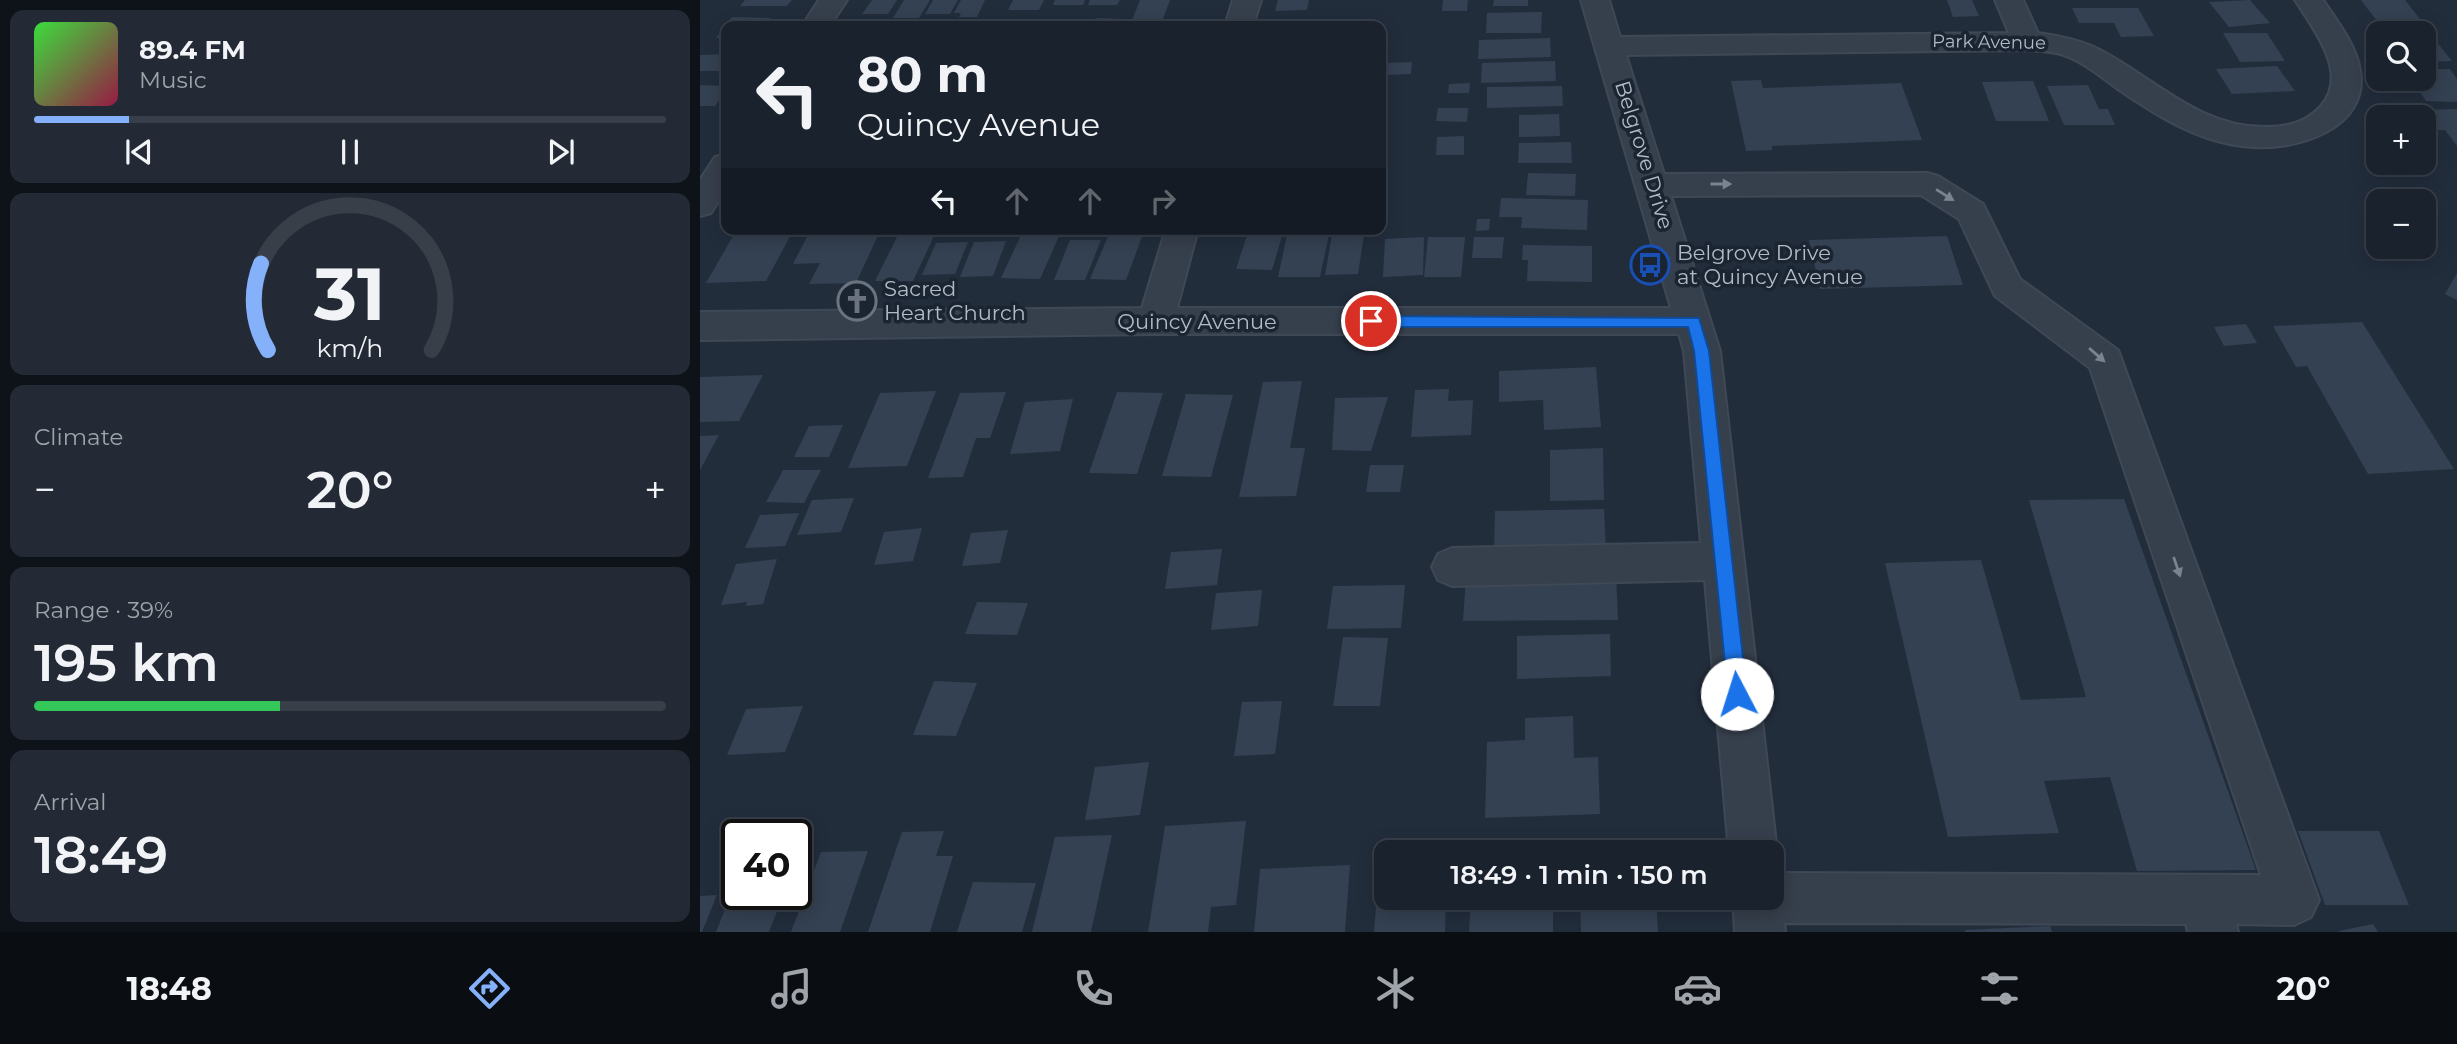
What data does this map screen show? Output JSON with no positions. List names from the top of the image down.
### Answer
{
  "streets": {
    "street": ["Park Avenue", "Belgrove Drive", "Quincy Avenue"]
  },
  "crossings": [
    ["Park Avenue", "Belgrove Drive"],
    ["Belgrove Drive", "Quincy Avenue"]
  ],
  "places": {
    "bus stop": ["Belgrove Drive at Quincy Avenue"],
    "church": ["Sacred Heart Church"]
  },
  "page": {
    "map_buttons": ["+", "−"],
    "turn": ["80 m", "Quincy Avenue"],
    "song": ["89.4 FM", "Music"],
    "tile": [
      "Climate",
      ["Range · 39%", "195 km"],
      ["Arrival", "18:49"]
    ],
    "heat": ["−", "20°", "+"],
    "limit": "40",
    "trip": "18:49 · 1 min · 150 m",
    "tabs": ["18:48", "20°"],
    "gauge": ["31", "km/h"]
  }
}
